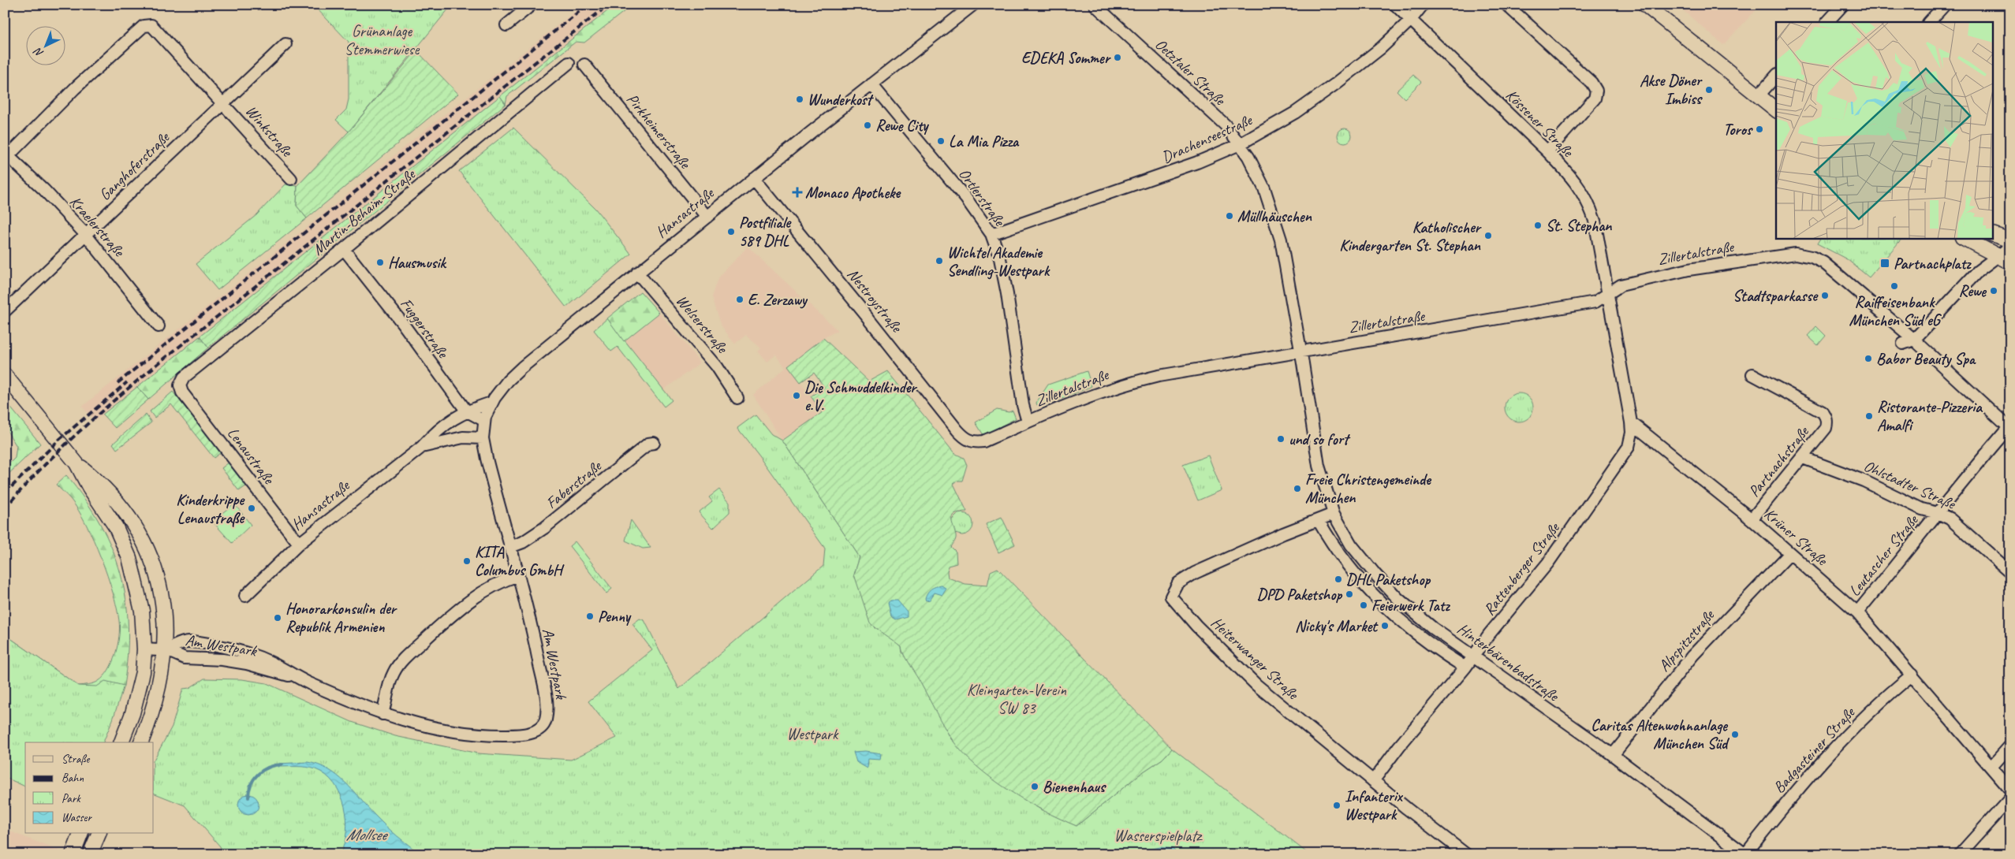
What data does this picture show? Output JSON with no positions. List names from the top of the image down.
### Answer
{
  "streets": {
    "street": [
      "Oetztaler Straße",
      "Kössener Straße",
      "Winkstraße",
      "Pirkheimerstraße",
      "Drachenseestraße",
      "Ganghoferstraße",
      "Ortlerstraße",
      "Martin-Behaim-Straße",
      "Hansastraße",
      "Kraelerstraße",
      "Zillertalstraße",
      "Nestroystraße",
      "Welserstraße",
      "Fuggerstraße",
      "Lenaustraße",
      "Partnachstraße",
      "Faberstraße",
      "Ohlstadter Straße",
      "Krüner Straße",
      "Leutascher Straße",
      "Rattenberger Straße",
      "Alpspitzstraße",
      "Am Westpark",
      "Heiterwanger Straße",
      "Hinterbärenbadstraße",
      "Badgasteiner Straße"
    ]
  },
  "crossings": [
    ["Oetztaler Straße", "Drachenseestraße"],
    ["Oetztaler Straße", "Zillertalstraße"],
    ["Oetztaler Straße", "Hinterbärenbadstraße"],
    ["Kössener Straße", "Drachenseestraße"],
    ["Kössener Straße", "Zillertalstraße"],
    ["Winkstraße", "Ganghoferstraße"],
    ["Winkstraße", "Kraelerstraße"],
    ["Pirkheimerstraße", "Hansastraße"],
    ["Drachenseestraße", "Ortlerstraße"],
    ["Ganghoferstraße", "Kraelerstraße"],
    ["Ortlerstraße", "Hansastraße"],
    ["Ortlerstraße", "Zillertalstraße"],
    ["Martin-Behaim-Straße", "Fuggerstraße"],
    ["Martin-Behaim-Straße", "Lenaustraße"],
    ["Hansastraße", "Nestroystraße"],
    ["Hansastraße", "Welserstraße"],
    ["Hansastraße", "Fuggerstraße"],
    ["Hansastraße", "Lenaustraße"],
    ["Hansastraße", "Am Westpark"],
    ["Zillertalstraße", "Nestroystraße"],
    ["Zillertalstraße", "Hinterbärenbadstraße"],
    ["Fuggerstraße", "Am Westpark"],
    ["Partnachstraße", "Ohlstadter Straße"],
    ["Partnachstraße", "Krüner Straße"],
    ["Faberstraße", "Am Westpark"],
    ["Ohlstadter Straße", "Leutascher Straße"],
    ["Krüner Straße", "Leutascher Straße"],
    ["Krüner Straße", "Rattenberger Straße"],
    ["Krüner Straße", "Alpspitzstraße"],
    ["Krüner Straße", "Badgasteiner Straße"],
    ["Rattenberger Straße", "Heiterwanger Straße"],
    ["Rattenberger Straße", "Hinterbärenbadstraße"],
    ["Alpspitzstraße", "Hinterbärenbadstraße"],
    ["Heiterwanger Straße", "Hinterbärenbadstraße"],
    ["Hinterbärenbadstraße", "Badgasteiner Straße"]
  ],
  "water": ["Mollsee"],
  "parks": [
    "Grünanlage Stemmerwiese",
    "Kleingarten-Verein SW 83",
    "Westpark",
    "Wasserspielplatz"
  ],
  "places": {
    "other": [
      "EDEKA Sommer",
      "Akse Döner Imbiss",
      "Wunderkost",
      "Rewe City",
      "Toros",
      "La Mia Pizza",
      "Müllhäuschen",
      "St. Stephan",
      "Postfiliale 589 DHL",
      "Katholischer Kindergarten St. Stephan",
      "Wichtel Akademie Sendling-Westpark",
      "Hausmusik",
      "Raiffeisenbank München Süd eG",
      "Rewe",
      "Stadtsparkasse",
      "E. Zerzawy",
      "Babor Beauty Spa",
      "Die Schmuddelkinder e.V.",
      "Ristorante-Pizzeria Amalfi",
      "und so fort",
      "Freie Christengemeinde München",
      "Kinderkrippe Lenaustraße",
      "KITA Columbus GmbH",
      "DHL Paketshop",
      "DPD Paketshop",
      "Feierwerk Tatz",
      "Penny",
      "Honorarkonsulin der Republik Armenien",
      "Nicky's Market",
      "Caritas Altenwohnanlage München Süd",
      "Bienenhaus",
      "Infanterix Westpark"
    ],
    "health": ["Monaco Apotheke"],
    "transit": ["Partnachplatz"]
  },
  "legend": [
    "Straße",
    "Bahn",
    "Park",
    "Wasser"
  ],
  "north": "bottom left"
}
